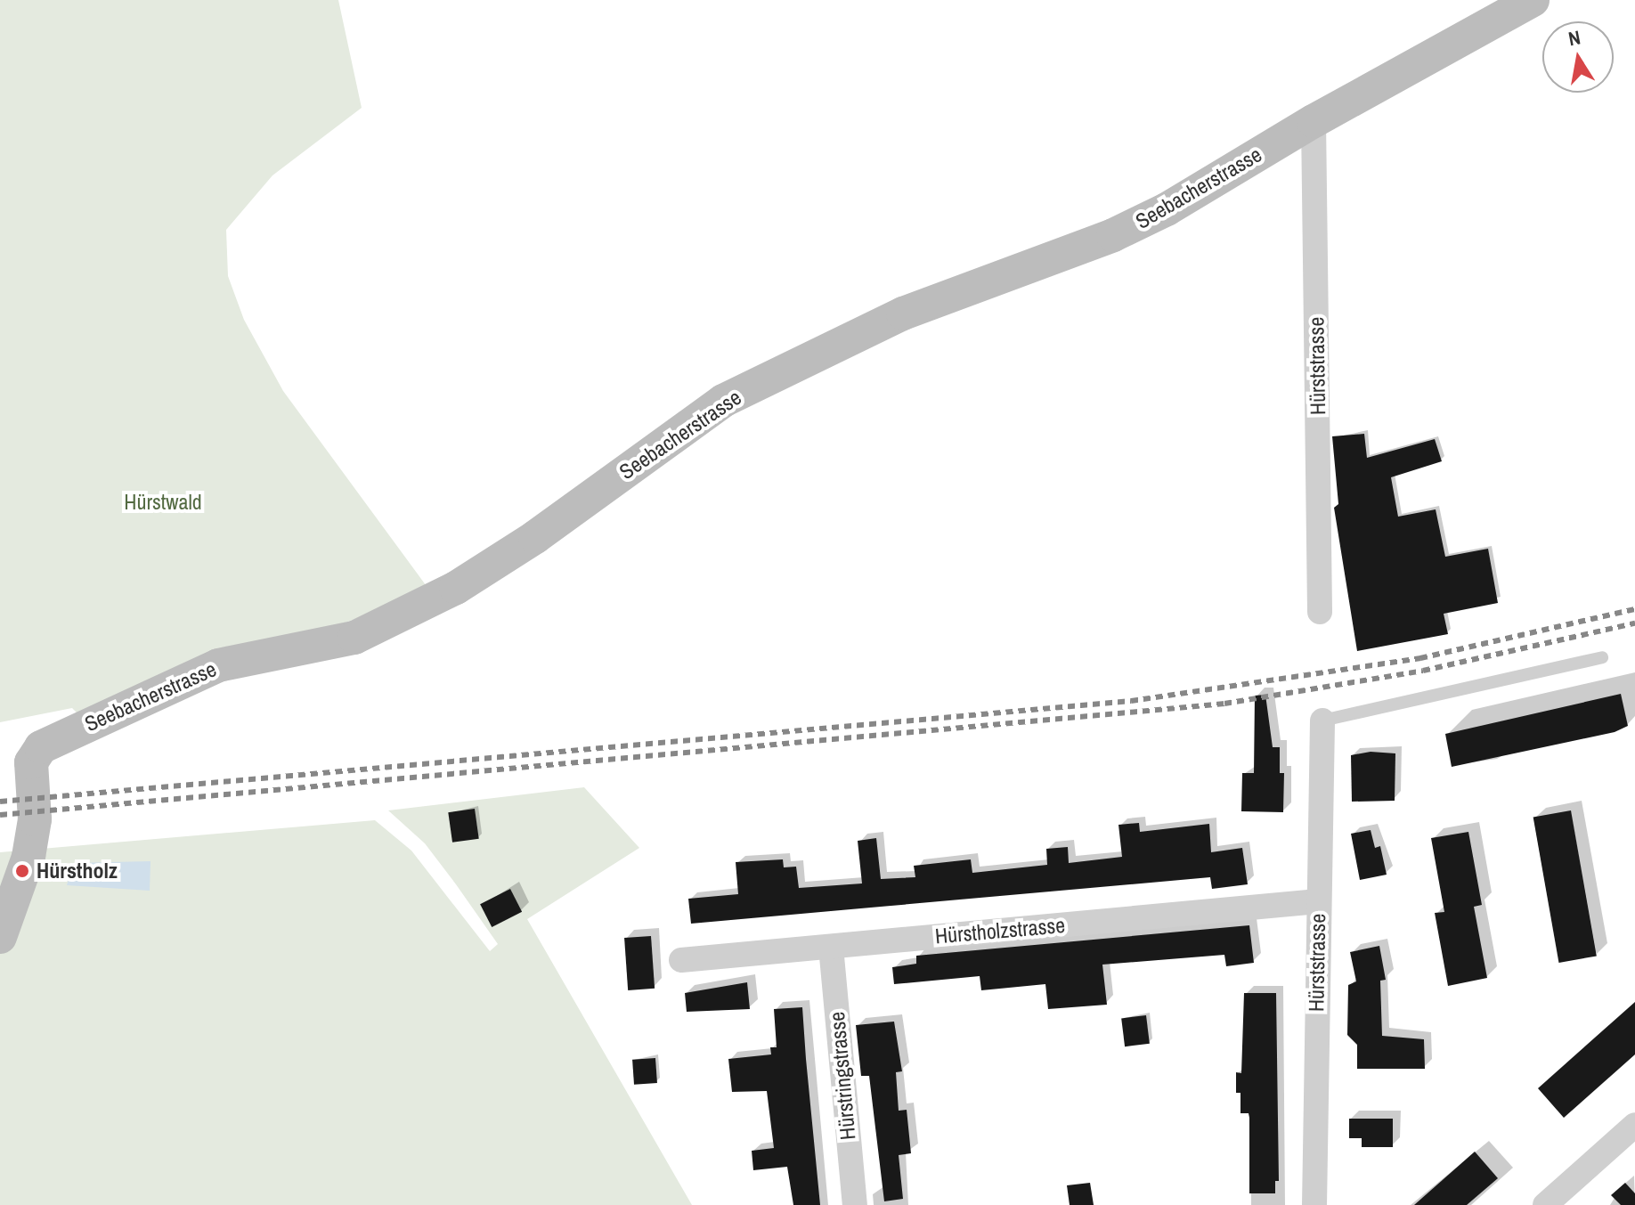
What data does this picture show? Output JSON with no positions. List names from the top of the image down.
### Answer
{
  "streets": {
    "street": [
      "Seebacherstrasse",
      "Hürststrasse",
      "Hürstholzstrasse",
      "Hürstringstrasse"
    ]
  },
  "crossings": [
    ["Seebacherstrasse", "Hürststrasse"],
    ["Hürststrasse", "Hürstholzstrasse"],
    ["Hürstholzstrasse", "Hürstringstrasse"]
  ],
  "parks": ["Hürstwald"],
  "places": ["Hürstholz"],
  "north": "top"
}
